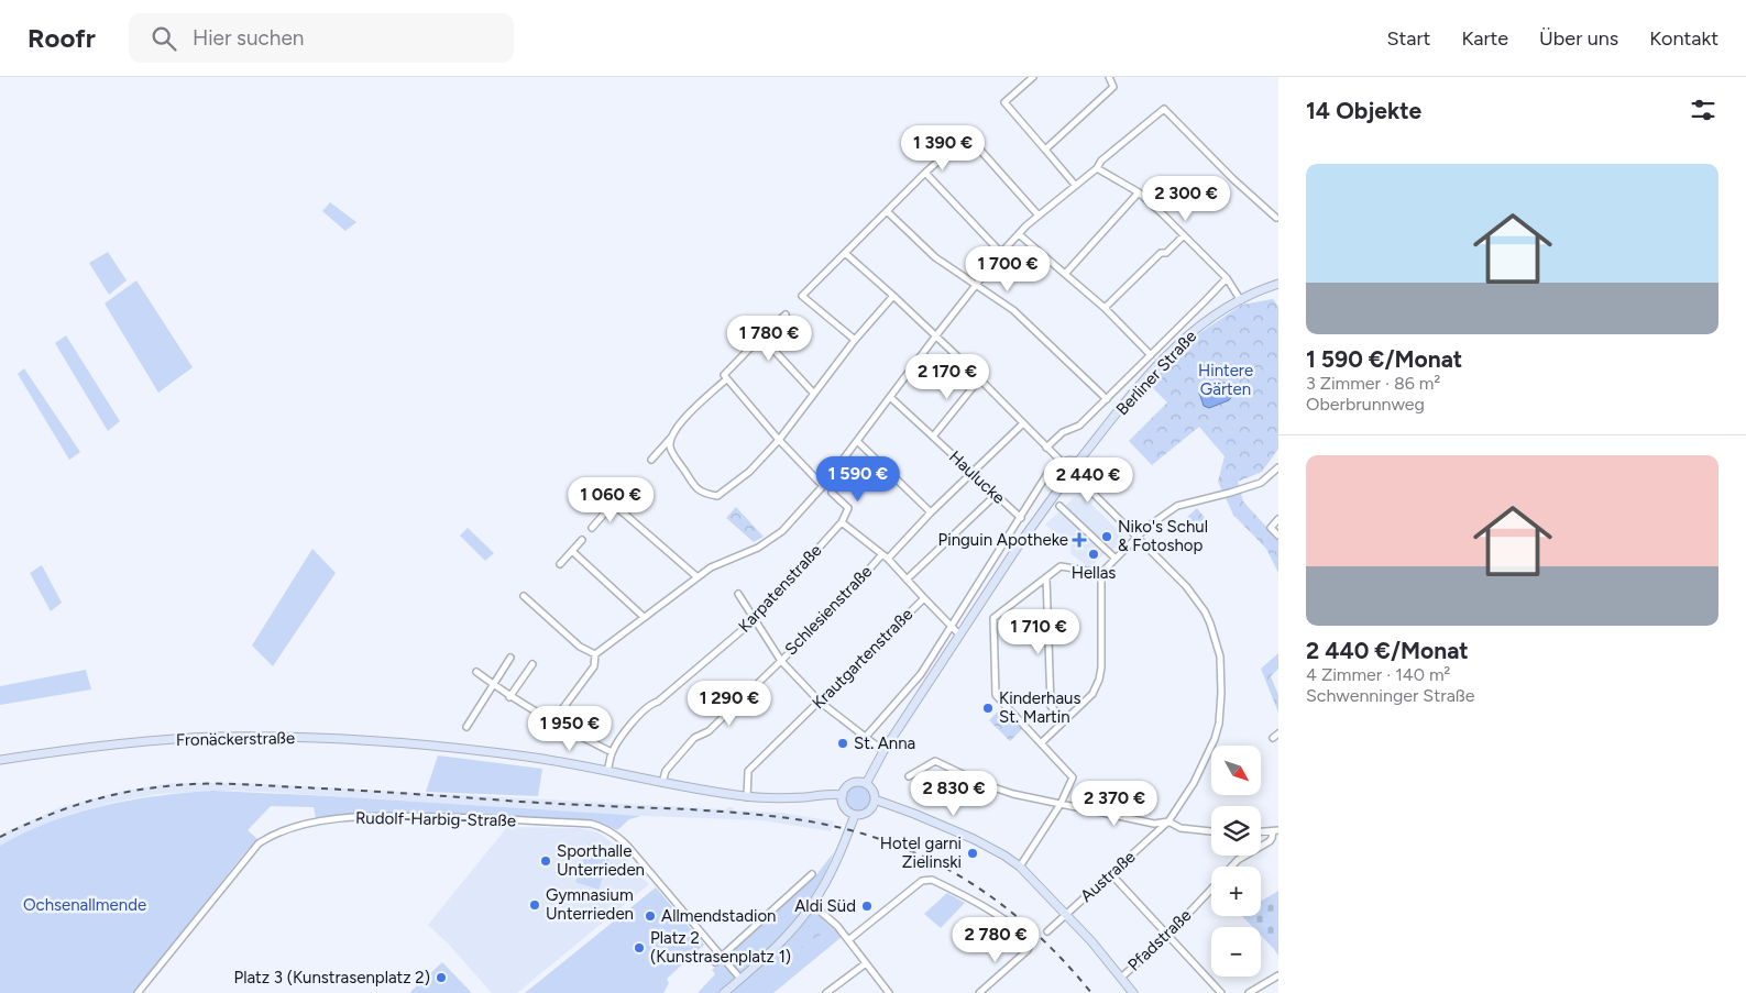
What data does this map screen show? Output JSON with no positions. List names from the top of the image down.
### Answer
{
  "streets": {
    "main road": ["Berliner Straße", "Fronäckerstraße"],
    "street": [
      "Haulucke",
      "Karpatenstraße",
      "Schlesienstraße",
      "Krautgartenstraße",
      "Rudolf-Harbig-Straße",
      "Austraße",
      "Pfadstraße"
    ]
  },
  "crossings": [
    ["Berliner Straße", "Austraße"],
    ["Haulucke", "Schlesienstraße"],
    ["Karpatenstraße", "Fronäckerstraße"],
    ["Schlesienstraße", "Fronäckerstraße"],
    ["Krautgartenstraße", "Fronäckerstraße"]
  ],
  "parks": ["Hintere Gärten", "Ochsenallmende"],
  "places": {
    "other": [
      "Niko's Schul & Fotoshop",
      "Hellas",
      "Kinderhaus St. Martin",
      "St. Anna",
      "Hotel garni Zielinski",
      "Sporthalle Unterrieden",
      "Gymnasium Unterrieden",
      "Aldi Süd",
      "Allmendstadion",
      "Platz 2 (Kunstrasenplatz 1)",
      "Platz 3 (Kunstrasenplatz 2)"
    ],
    "health": ["Pinguin Apotheke"]
  },
  "north": "bottom right",
  "page": {
    "header": "Roofr",
    "search": "Hier suchen",
    "nav": [
      "Start",
      "Karte",
      "Über uns",
      "Kontakt"
    ],
    "heading": "14 Objekte",
    "price": [
      "1 390 €",
      "2 300 €",
      "1 700 €",
      "1 780 €",
      "2 170 €",
      "1 590 €",
      "2 440 €",
      "1 060 €",
      "1 710 €",
      "1 290 €",
      "1 950 €",
      "2 830 €",
      "2 370 €",
      "2 780 €"
    ],
    "list": [
      {
        "name": "1 590 €/Monat",
        "note": "3 Zimmer · 86 m² · Oberbrunnweg"
      },
      {
        "name": "2 440 €/Monat",
        "note": "4 Zimmer · 140 m² · Schwenninger Straße"
      }
    ],
    "map_buttons": ["+", "−"]
  }
}
